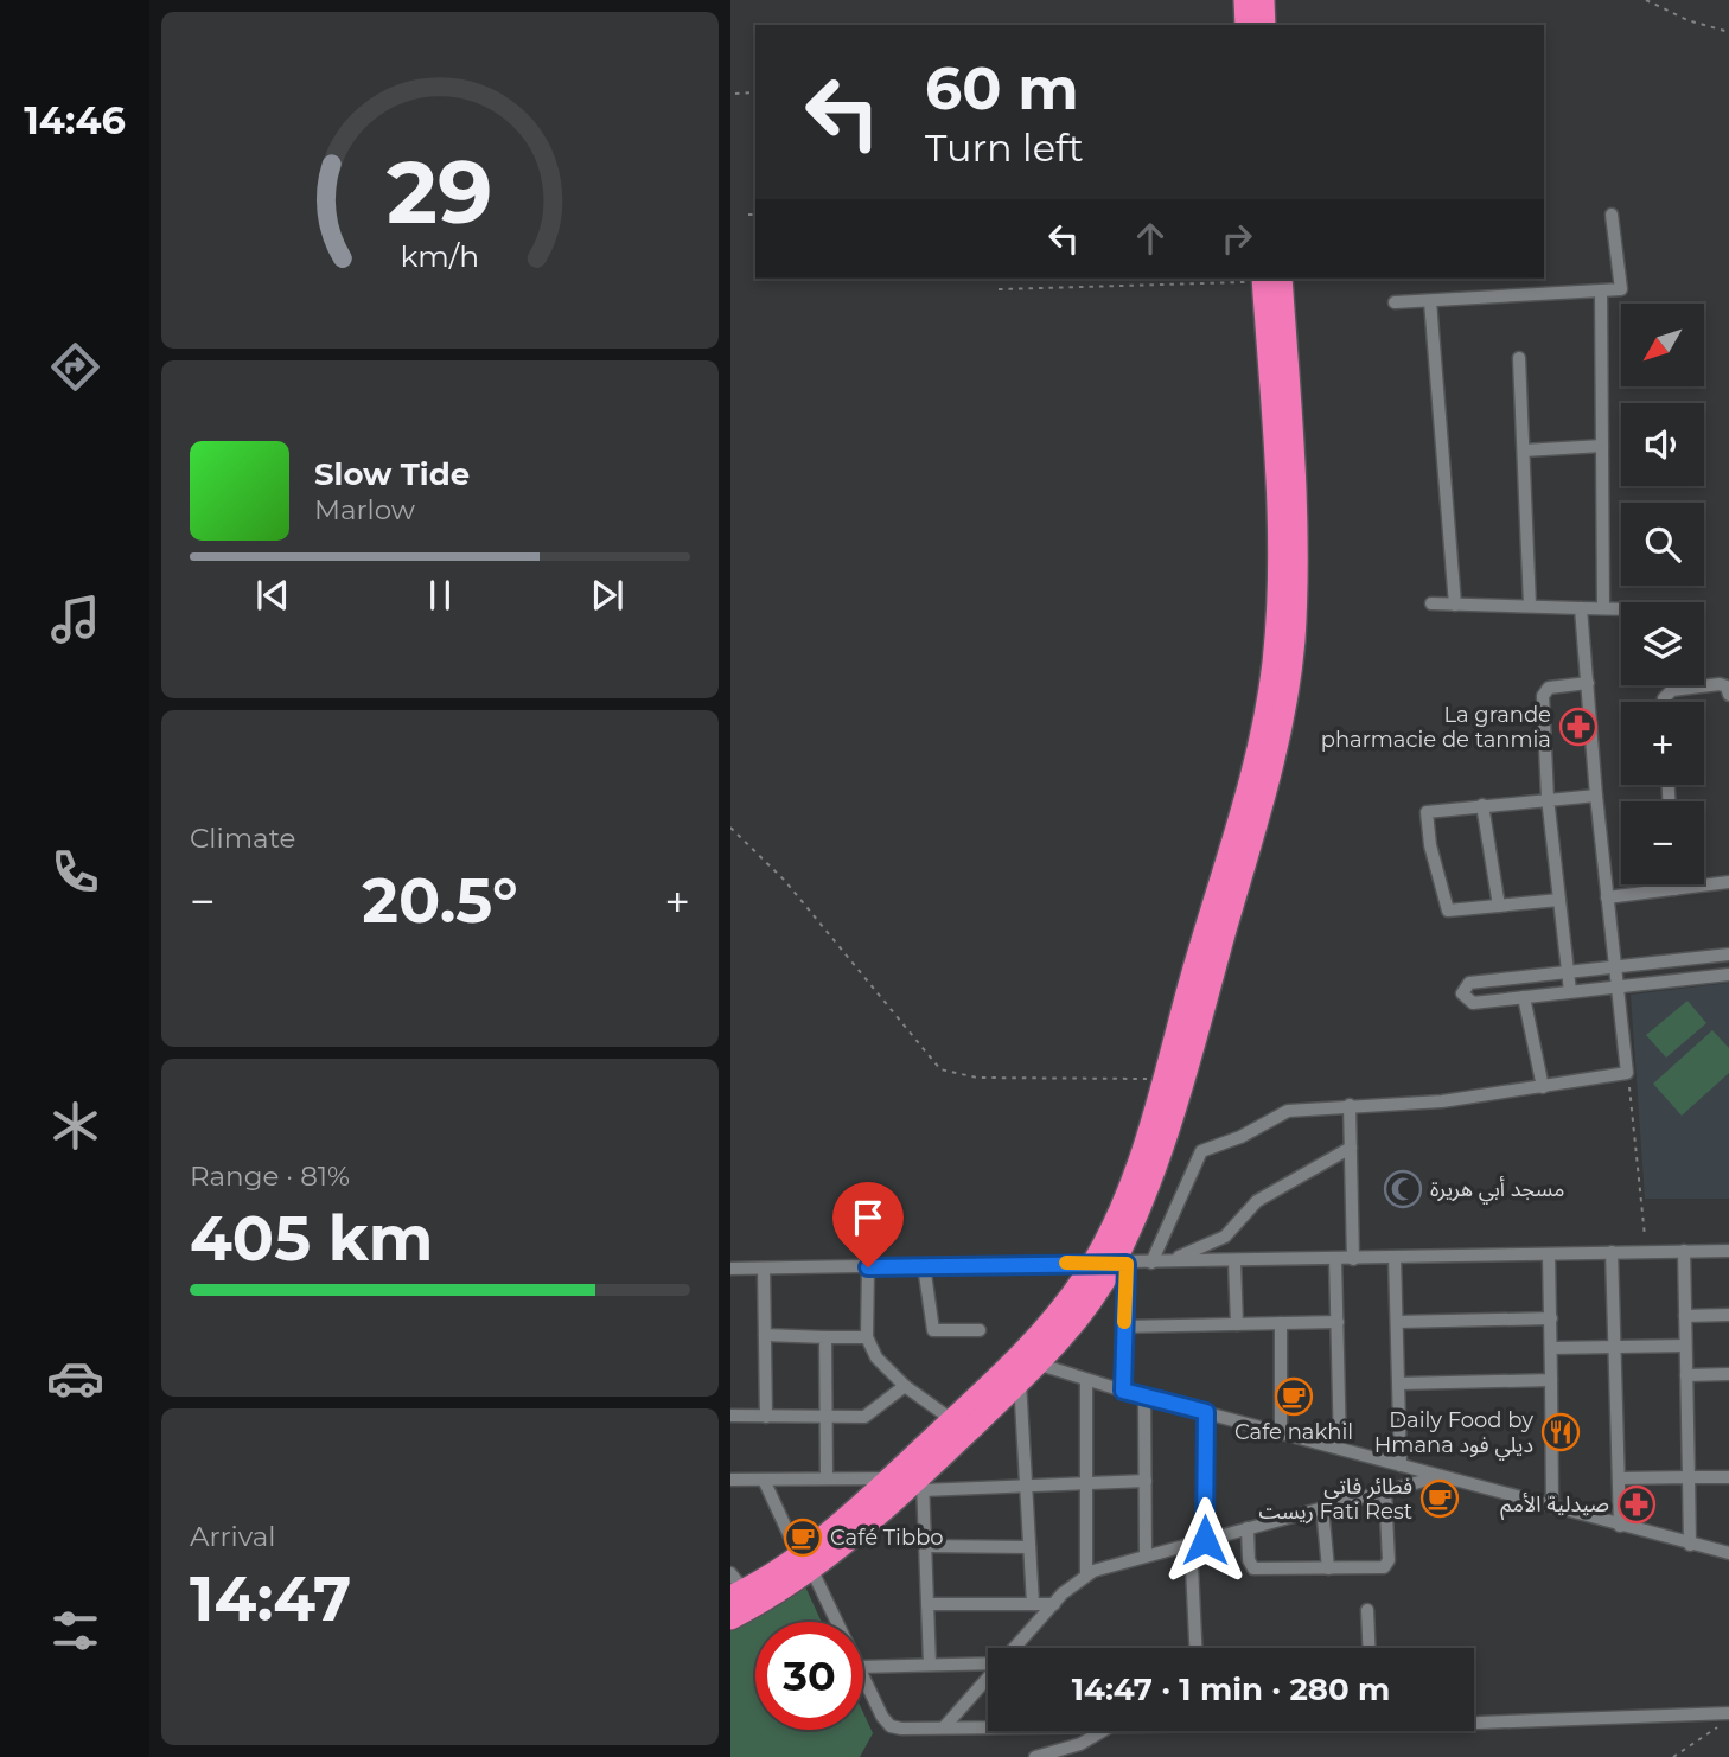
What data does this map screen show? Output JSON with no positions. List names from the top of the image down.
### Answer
{
  "places": {
    "pharmacy": ["La grande pharmacie de tanmia", "صيدلية الأمم"],
    "mosque": ["مسجد أبي هريرة"],
    "cafe": ["Cafe nakhil", "فطائر فاتي ريست Fati Rest", "Café Tibbo"],
    "restaurant": ["Daily Food by Hmana ديلي فود"]
  },
  "north": "bottom left",
  "page": {
    "tabs": "14:46",
    "turn": ["60 m", "Turn left"],
    "map_buttons": ["+", "−"],
    "song": ["Slow Tide", "Marlow"],
    "tile": [
      "Climate",
      ["Range · 81%", "405 km"],
      ["Arrival", "14:47"]
    ],
    "heat": ["−", "20.5°", "+"],
    "limit": "30",
    "trip": "14:47 · 1 min · 280 m",
    "gauge": ["29", "km/h"]
  }
}
